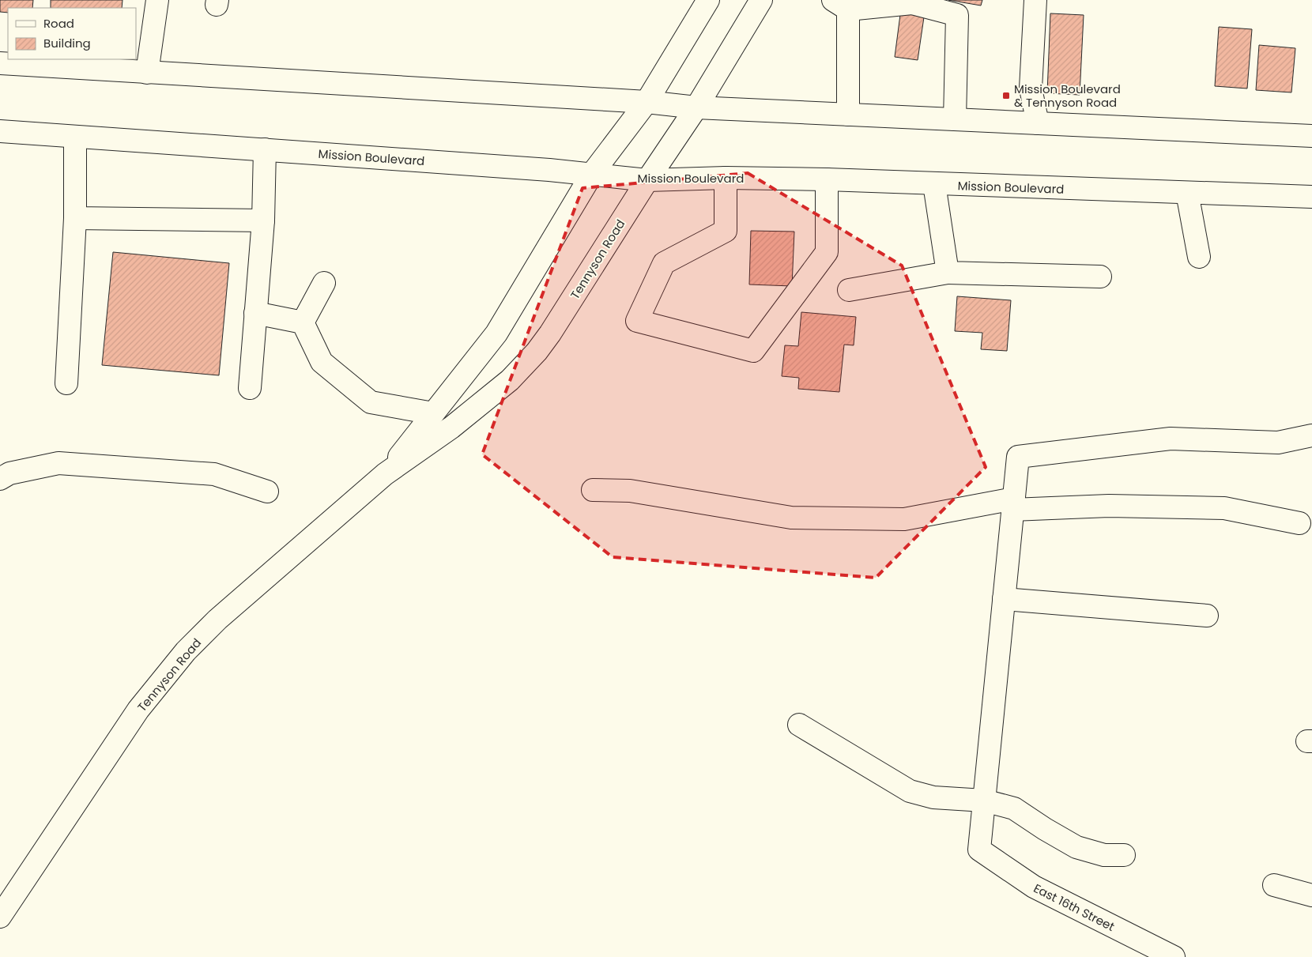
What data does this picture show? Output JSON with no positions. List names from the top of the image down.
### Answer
{
  "streets": {
    "main road": ["Mission Boulevard", "Tennyson Road", "East 16th Street"]
  },
  "crossings": [
    ["Mission Boulevard", "Tennyson Road"]
  ],
  "places": {
    "transit": ["Mission Boulevard & Tennyson Road"]
  },
  "legend": ["Road", "Building"]
}
